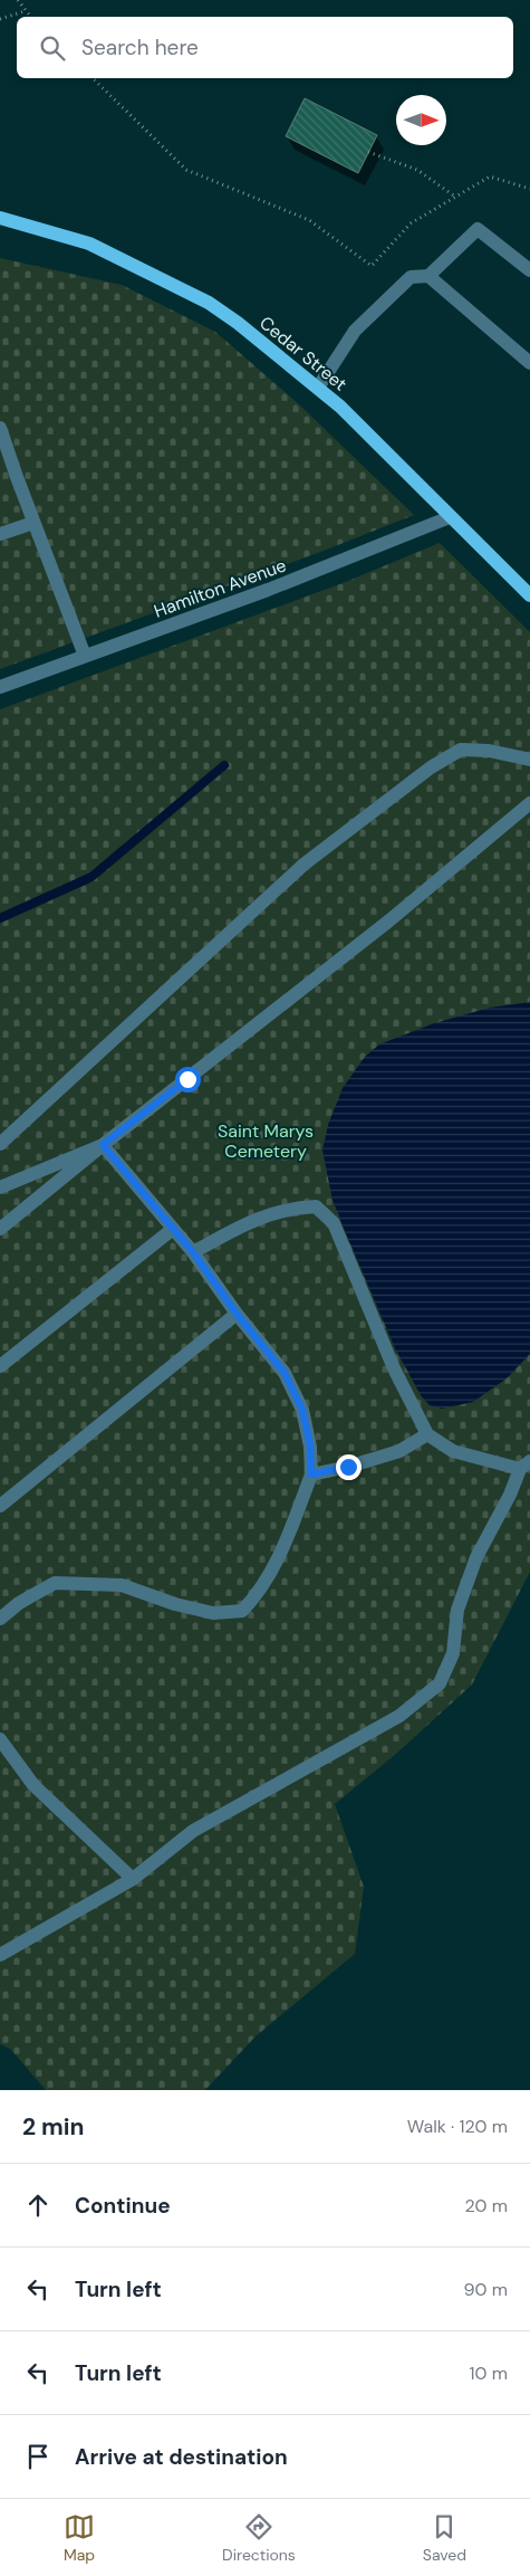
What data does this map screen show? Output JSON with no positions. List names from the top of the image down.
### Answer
{
  "streets": {
    "main road": ["Cedar Street"],
    "street": ["Hamilton Avenue"]
  },
  "crossings": [
    ["Cedar Street", "Hamilton Avenue"]
  ],
  "parks": ["Saint Marys Cemetery"],
  "north": "right",
  "page": {
    "search": "Search here",
    "heading": ["2 min", "Walk · 120 m"],
    "list": [
      ["Continue", "20 m"],
      ["Turn left", "90 m"],
      ["Turn left", "10 m"],
      "Arrive at destination"
    ],
    "nav": ["Map", "Directions", "Saved"]
  }
}
